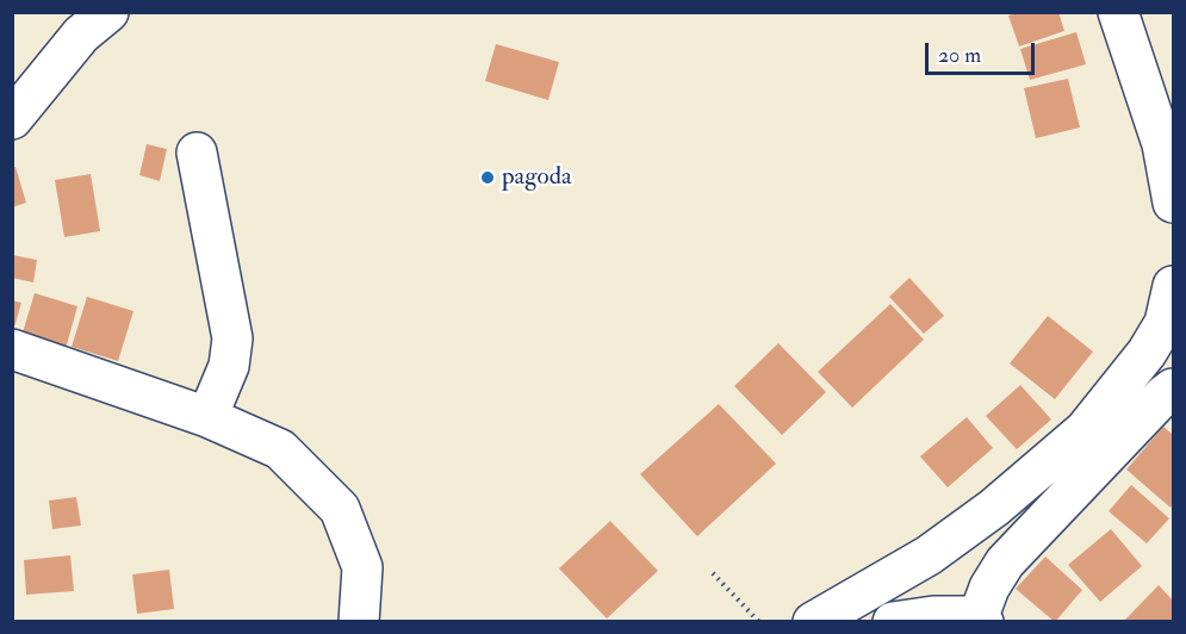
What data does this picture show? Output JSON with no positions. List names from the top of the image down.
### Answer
{
  "places": ["pagoda"],
  "scale_bar": "20 m"
}
